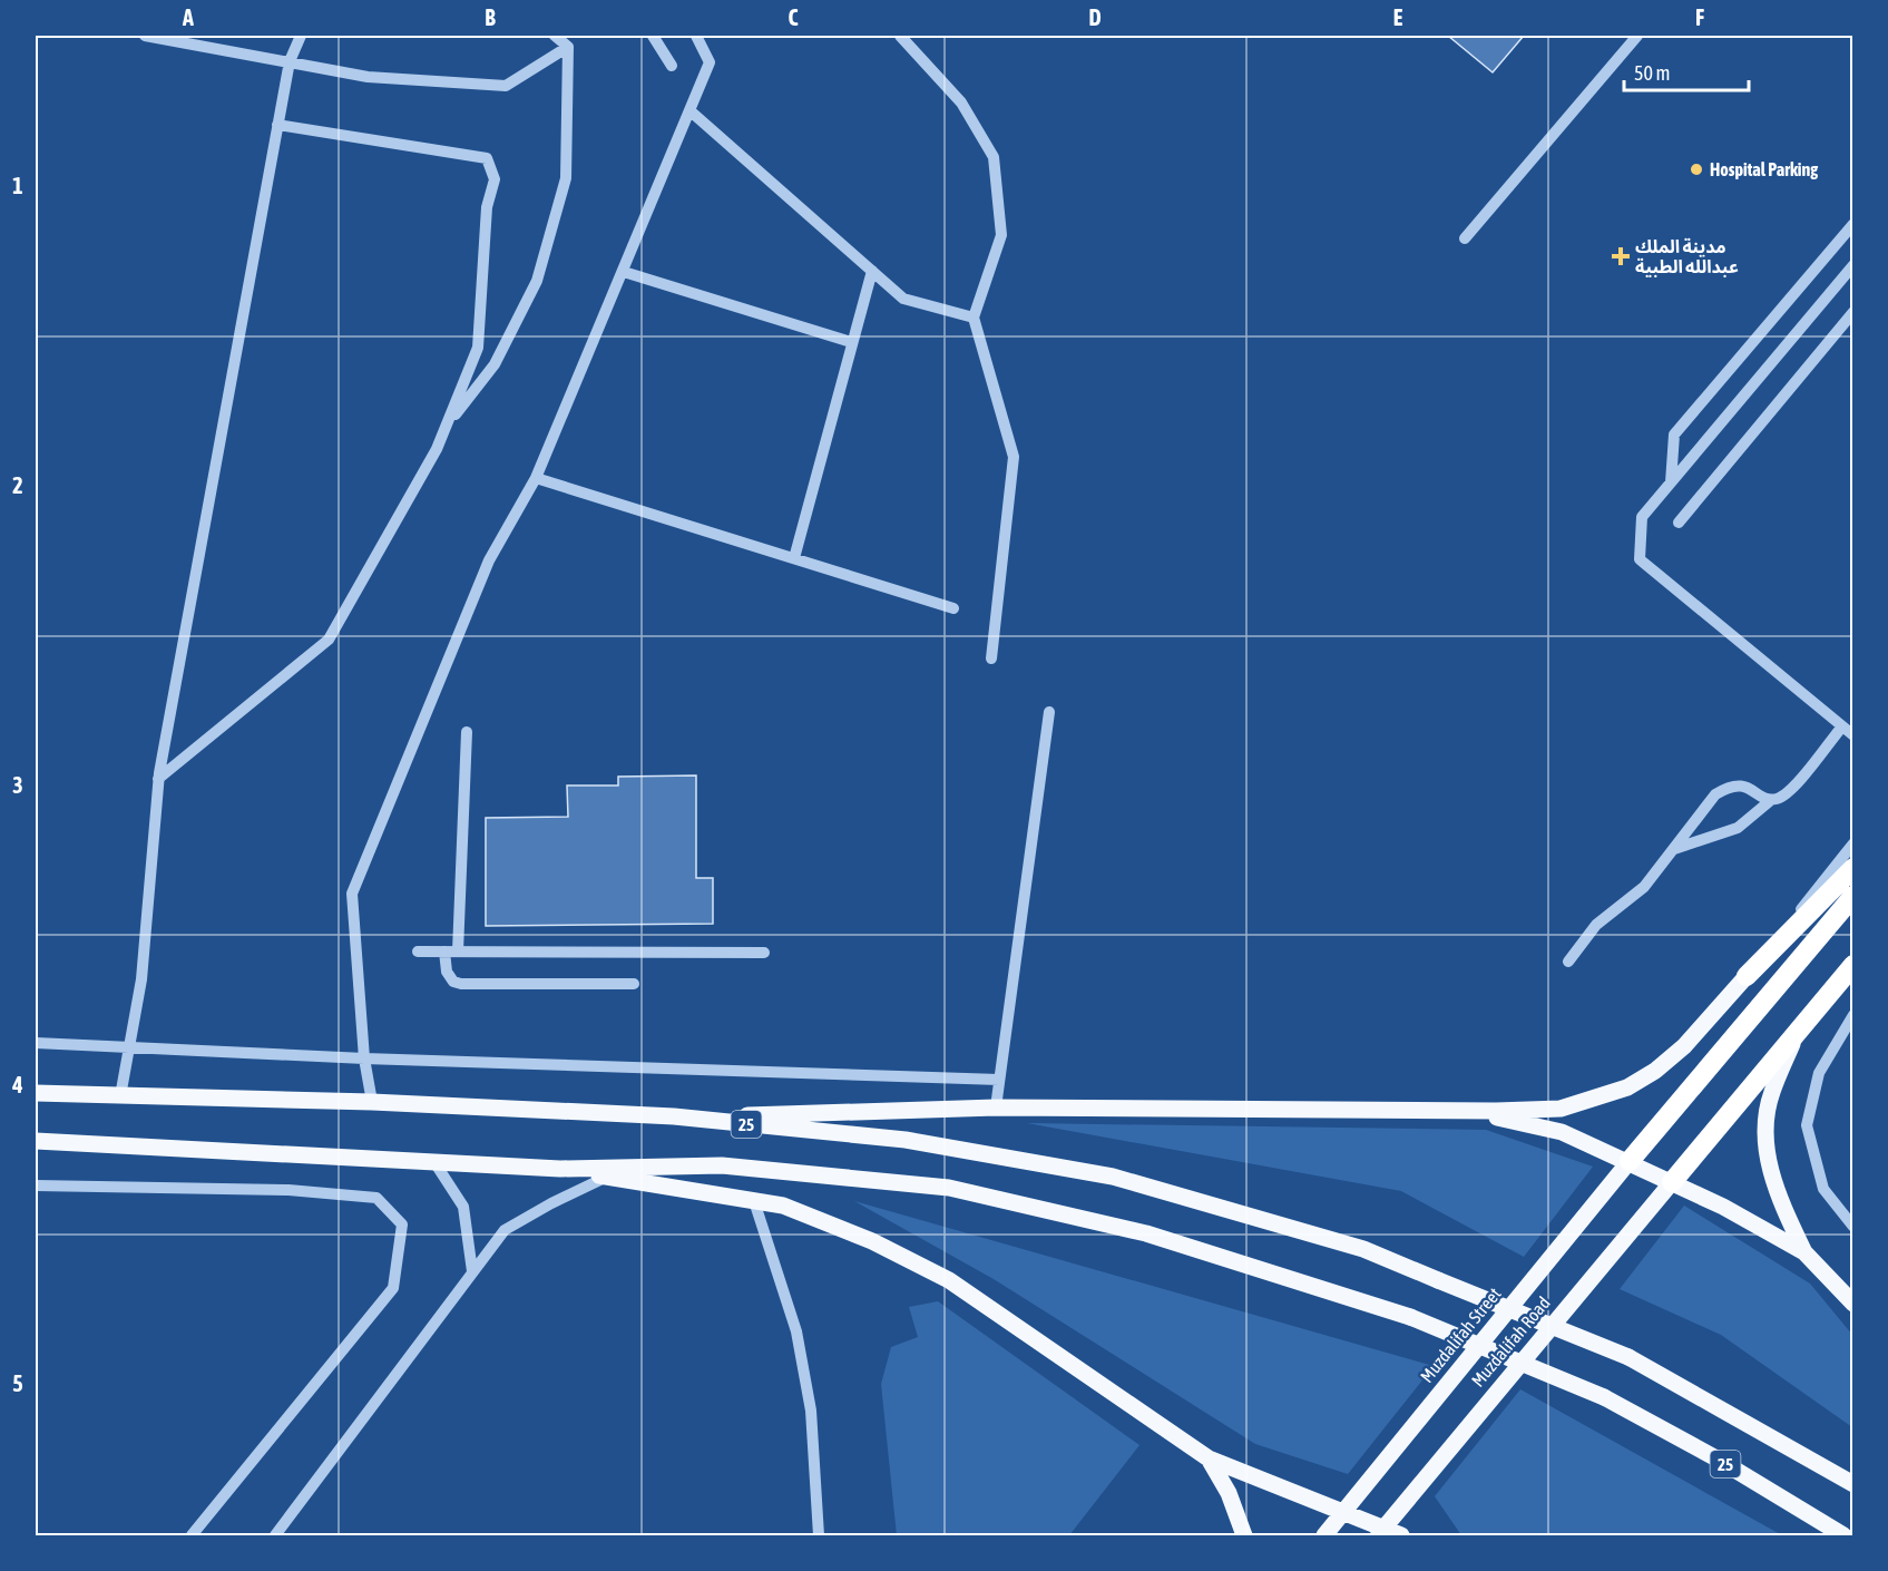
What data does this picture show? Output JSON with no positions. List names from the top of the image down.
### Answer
{
  "streets": {
    "main road": ["25", "Muzdalifah Street", "Muzdalifah Road"]
  },
  "places": {
    "other": ["Hospital Parking"],
    "health": ["مدينة الملك عبدالله الطبية"]
  },
  "scale_bar": "50 m",
  "grid": {
    "columns": [
      "A",
      "B",
      "C",
      "D",
      "E",
      "F"
    ],
    "rows": [
      "1",
      "2",
      "3",
      "4",
      "5"
    ]
  }
}
